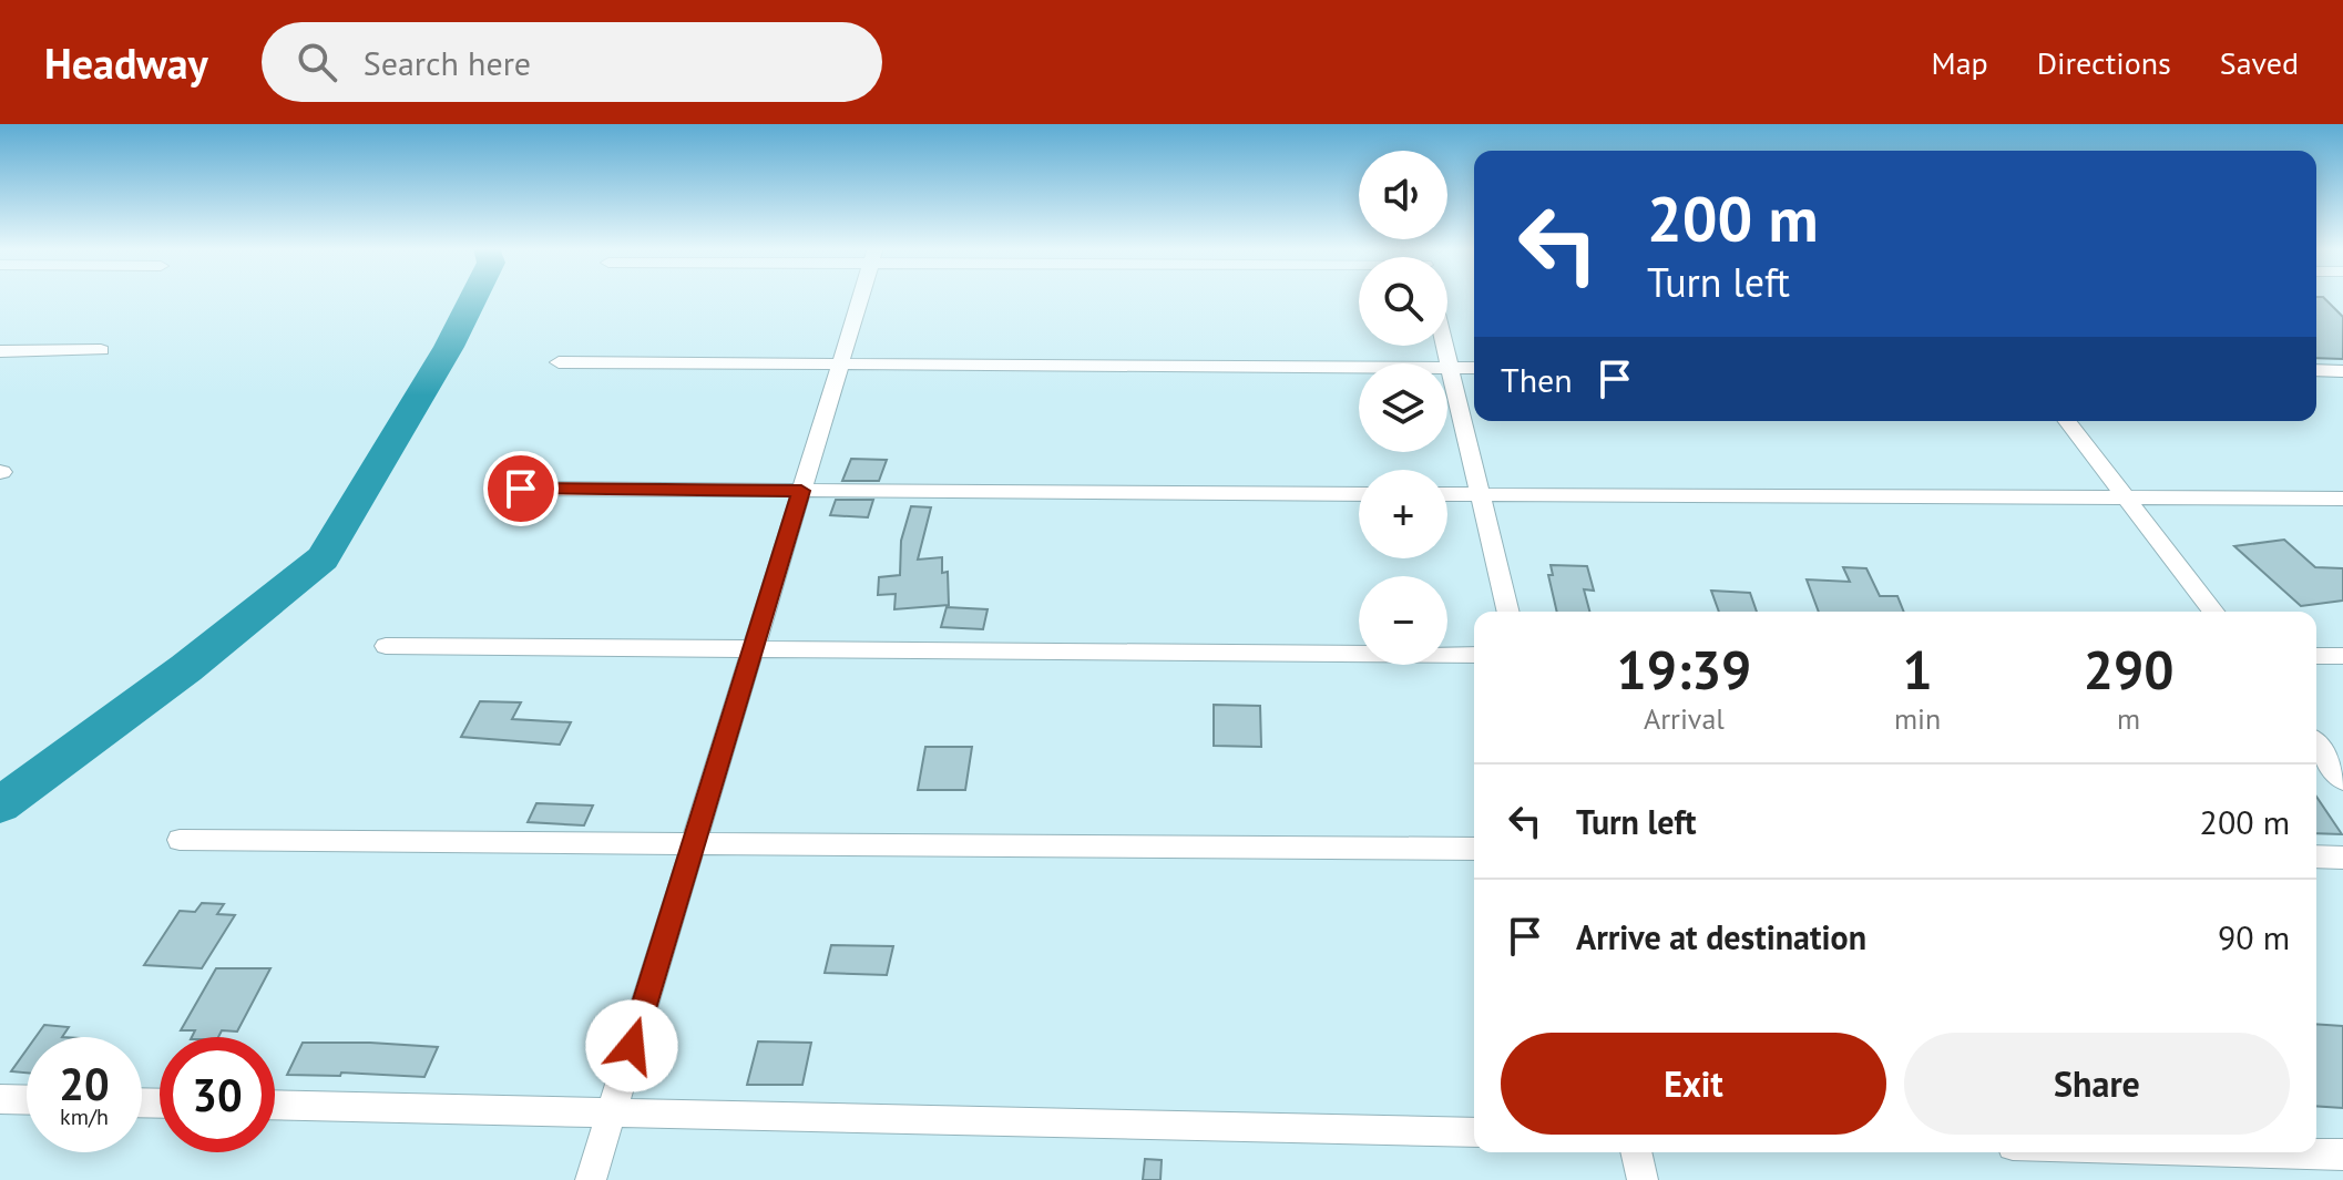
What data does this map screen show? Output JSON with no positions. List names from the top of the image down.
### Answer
{
  "page": {
    "header": "Headway",
    "search": "Search here",
    "nav": ["Map", "Directions", "Saved"],
    "map_buttons": ["+", "−"],
    "turn": ["200 m", "Turn left"],
    "then": "Then",
    "eta": [
      "19:39",
      "Arrival",
      "1",
      "min",
      "290",
      "m"
    ],
    "list": [
      {
        "name": "Turn left",
        "value": "200 m"
      },
      {
        "name": "Arrive at destination",
        "value": "90 m"
      }
    ],
    "buttons": ["Exit", "Share"],
    "speed": "20 km/h",
    "limit": "30"
  }
}
